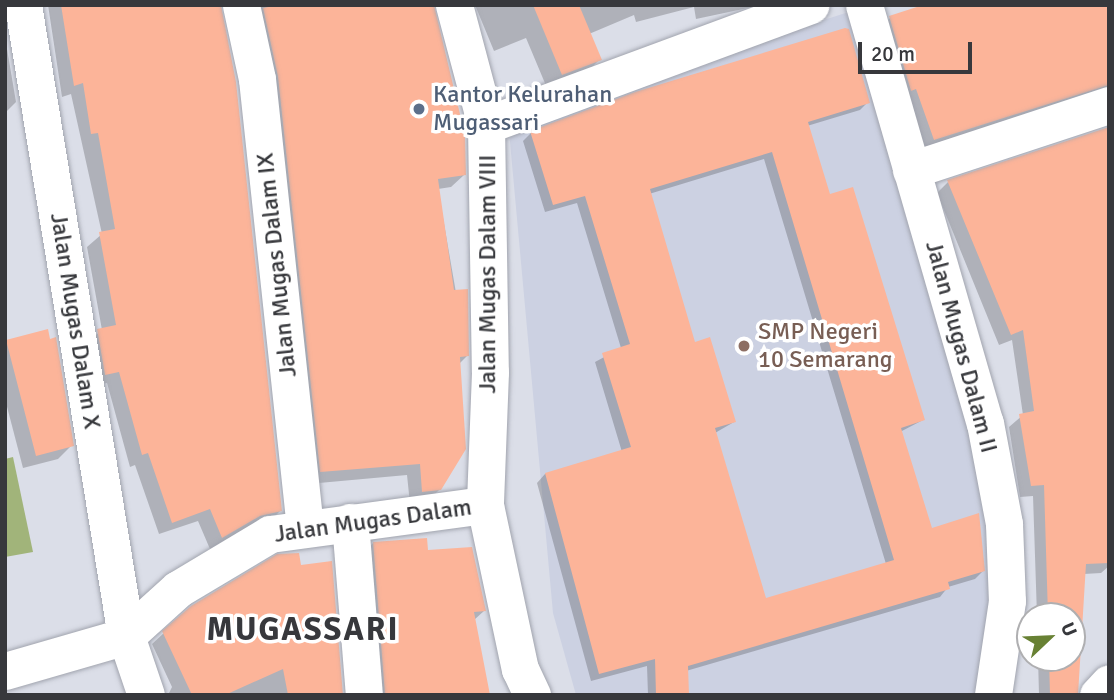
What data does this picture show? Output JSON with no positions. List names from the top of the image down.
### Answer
{
  "streets": {
    "street": [
      "Jalan Mugas Dalam IX",
      "Jalan Mugas Dalam VIII",
      "Jalan Mugas Dalam X",
      "Jalan Mugas Dalam II",
      "Jalan Mugas Dalam"
    ]
  },
  "crossings": [
    ["Jalan Mugas Dalam IX", "Jalan Mugas Dalam"],
    ["Jalan Mugas Dalam VIII", "Jalan Mugas Dalam"],
    ["Jalan Mugas Dalam X", "Jalan Mugas Dalam"]
  ],
  "districts": ["MUGASSARI"],
  "places": ["Kantor Kelurahan Mugassari", "SMP Negeri 10 Semarang"],
  "scale_bar": "20 m",
  "north": "top right"
}
